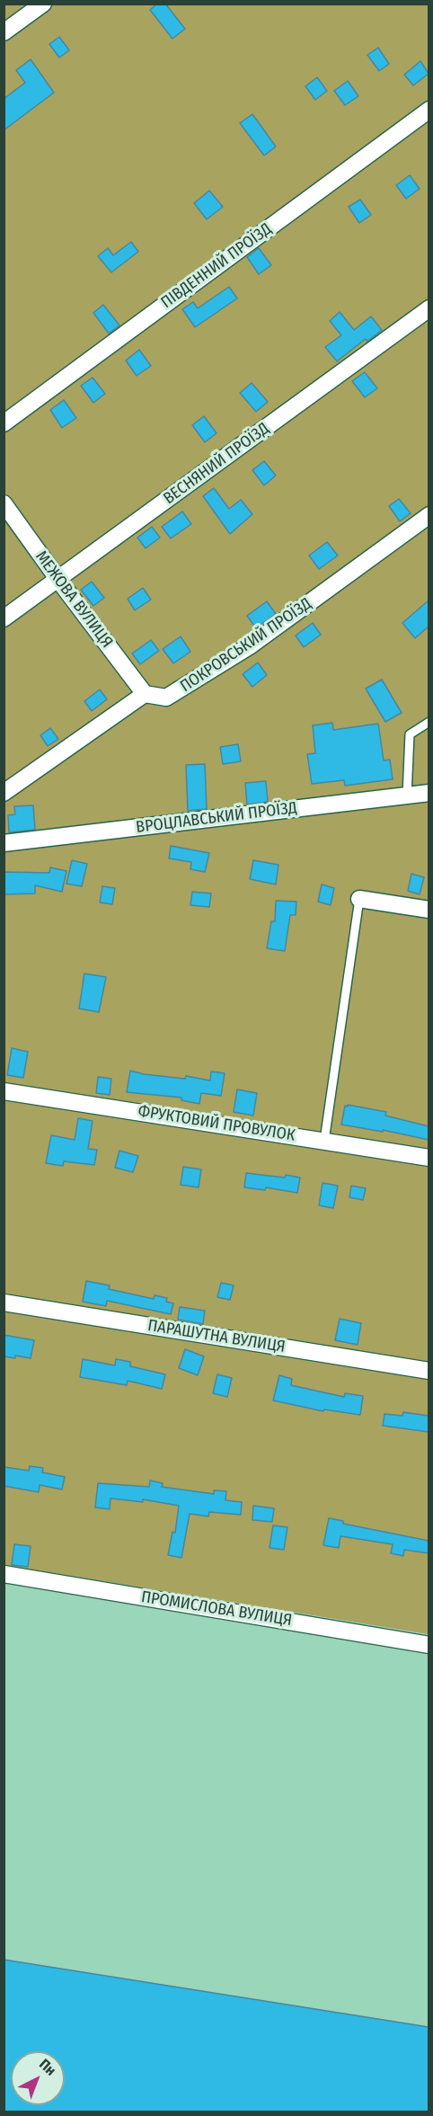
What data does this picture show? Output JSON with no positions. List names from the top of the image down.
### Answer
{
  "streets": {
    "street": [
      "ПІВДЕННИЙ ПРОЇЗД",
      "ВЕСНЯНИЙ ПРОЇЗД",
      "МЕЖОВА ВУЛИЦЯ",
      "ПОКРОВСЬКИЙ ПРОЇЗД",
      "ВРОЦЛАВСЬКИЙ ПРОЇЗД",
      "ФРУКТОВИЙ ПРОВУЛОК",
      "ПАРАШУТНА ВУЛИЦЯ",
      "ПРОМИСЛОВА ВУЛИЦЯ"
    ]
  },
  "crossings": [
    ["ВЕСНЯНИЙ ПРОЇЗД", "МЕЖОВА ВУЛИЦЯ"],
    ["МЕЖОВА ВУЛИЦЯ", "ПОКРОВСЬКИЙ ПРОЇЗД"]
  ],
  "north": "top right"
}
